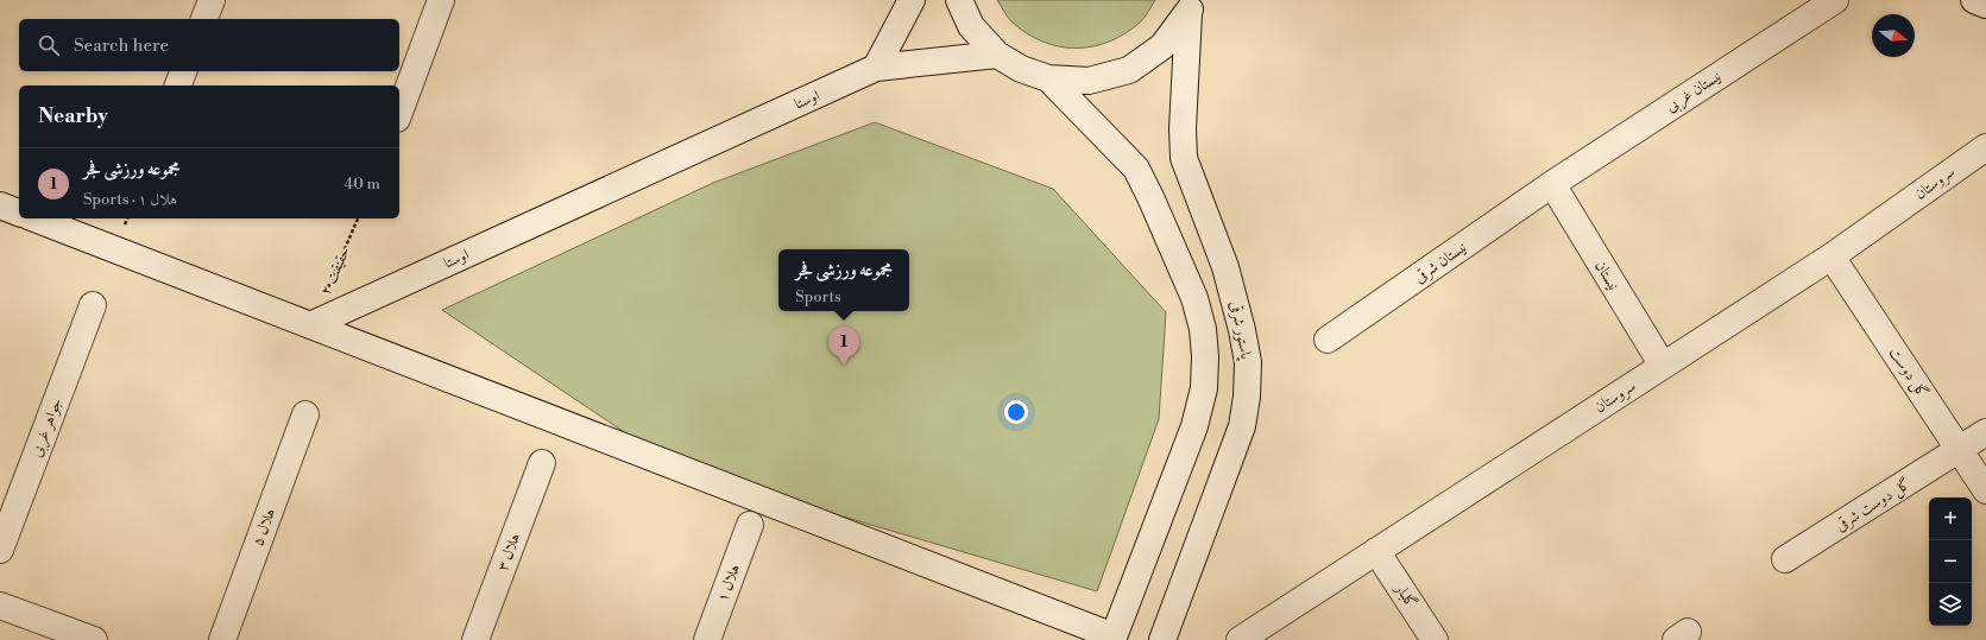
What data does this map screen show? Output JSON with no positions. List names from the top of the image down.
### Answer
{
  "streets": {
    "street": [
      "نیستان غربی",
      "اوستا",
      "سروستان",
      "نیستان شرقی",
      "نیستان",
      "پاستور شرقی",
      "گل دوست",
      "جواهر غربی",
      "گل دوست شرقی",
      "هلال ۵",
      "هلال ۳",
      "هلال ۱",
      "گلبار"
    ],
    "path": ["حقیقت ۲"]
  },
  "crossings": [
    ["نیستان غربی", "نیستان شرقی"],
    ["نیستان غربی", "نیستان"],
    ["اوستا", "حقیقت ۲"],
    ["سروستان", "نیستان"],
    ["سروستان", "گل دوست"],
    ["سروستان", "گلبار"],
    ["نیستان شرقی", "نیستان"],
    ["گل دوست", "گل دوست شرقی"]
  ],
  "north": "right",
  "page": {
    "search": "Search here",
    "heading": "Nearby",
    "list": [
      {
        "mark": "1",
        "name": "مجموعه ورزشی فجر",
        "note": "Sports · هلال ۱",
        "value": "40 m"
      }
    ],
    "popup": ["مجموعه ورزشی فجر", "Sports"],
    "pins": "1",
    "map_buttons": ["+", "−"]
  }
}
